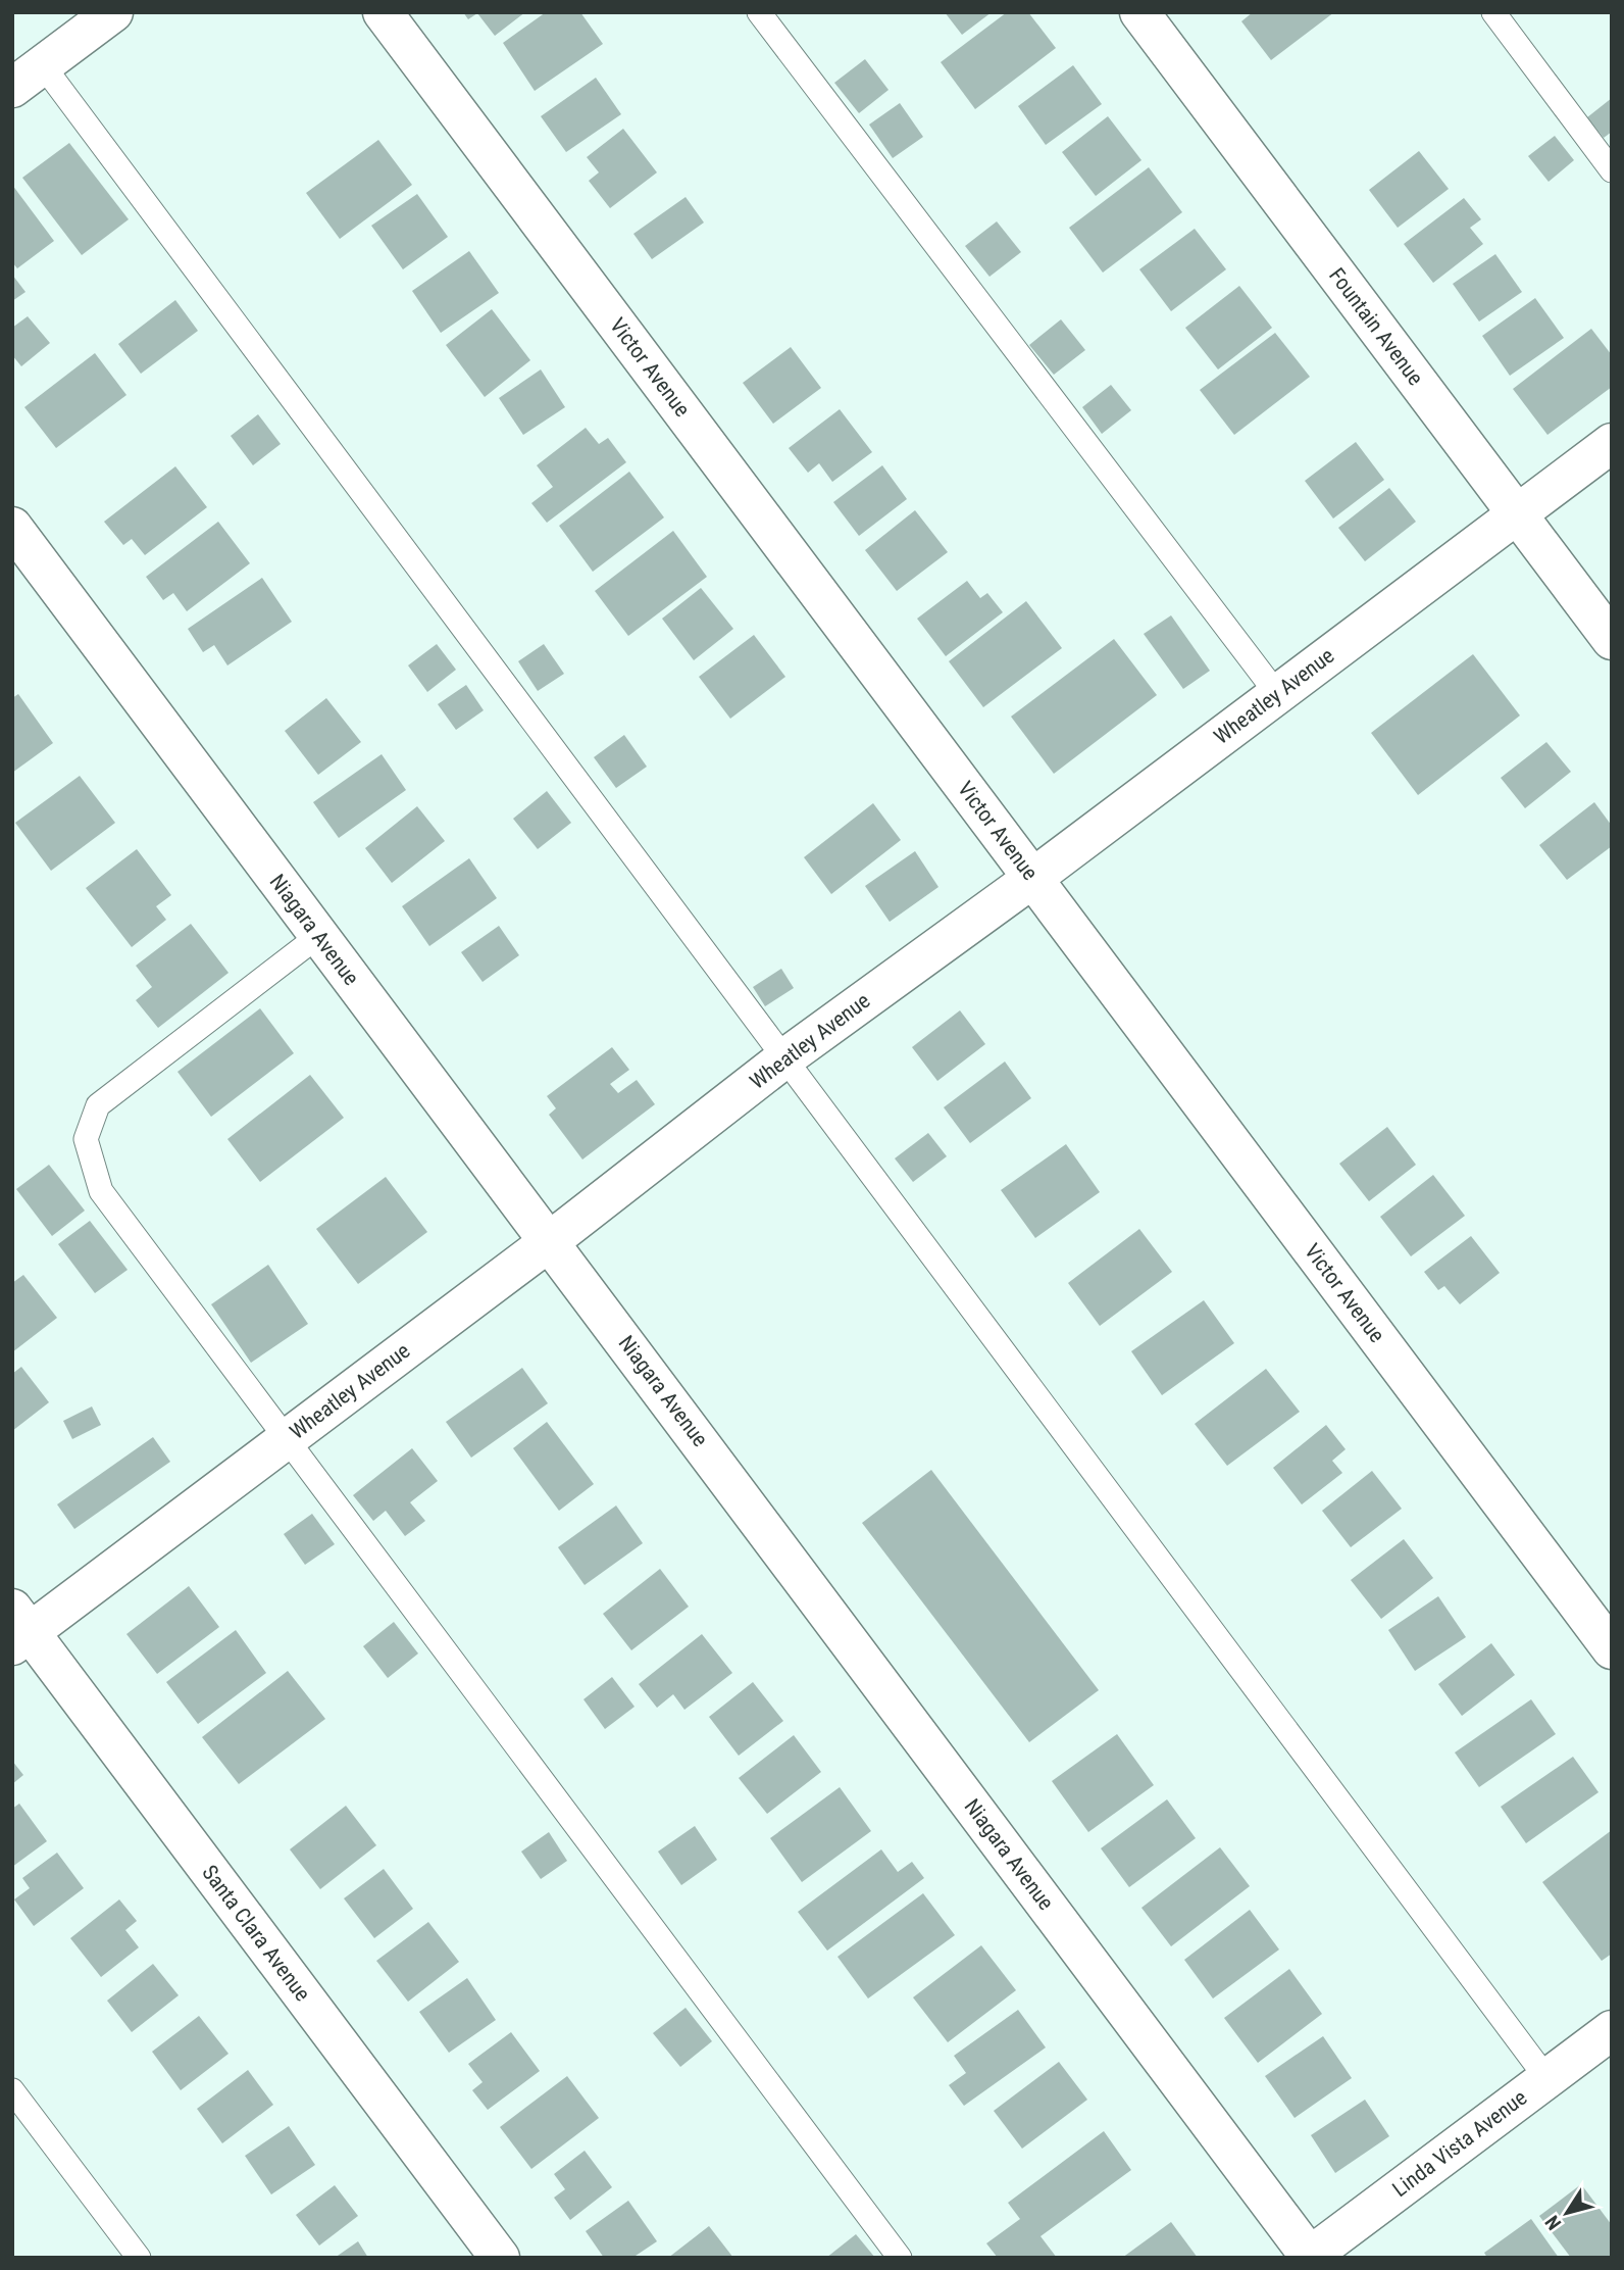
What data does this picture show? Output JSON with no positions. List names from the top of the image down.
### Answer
{
  "streets": {
    "street": [
      "Fountain Avenue",
      "Victor Avenue",
      "Wheatley Avenue",
      "Niagara Avenue",
      "Santa Clara Avenue",
      "Linda Vista Avenue"
    ]
  },
  "crossings": [
    ["Fountain Avenue", "Wheatley Avenue"],
    ["Victor Avenue", "Wheatley Avenue"],
    ["Wheatley Avenue", "Niagara Avenue"],
    ["Wheatley Avenue", "Santa Clara Avenue"],
    ["Niagara Avenue", "Linda Vista Avenue"]
  ],
  "north": "bottom left"
}
